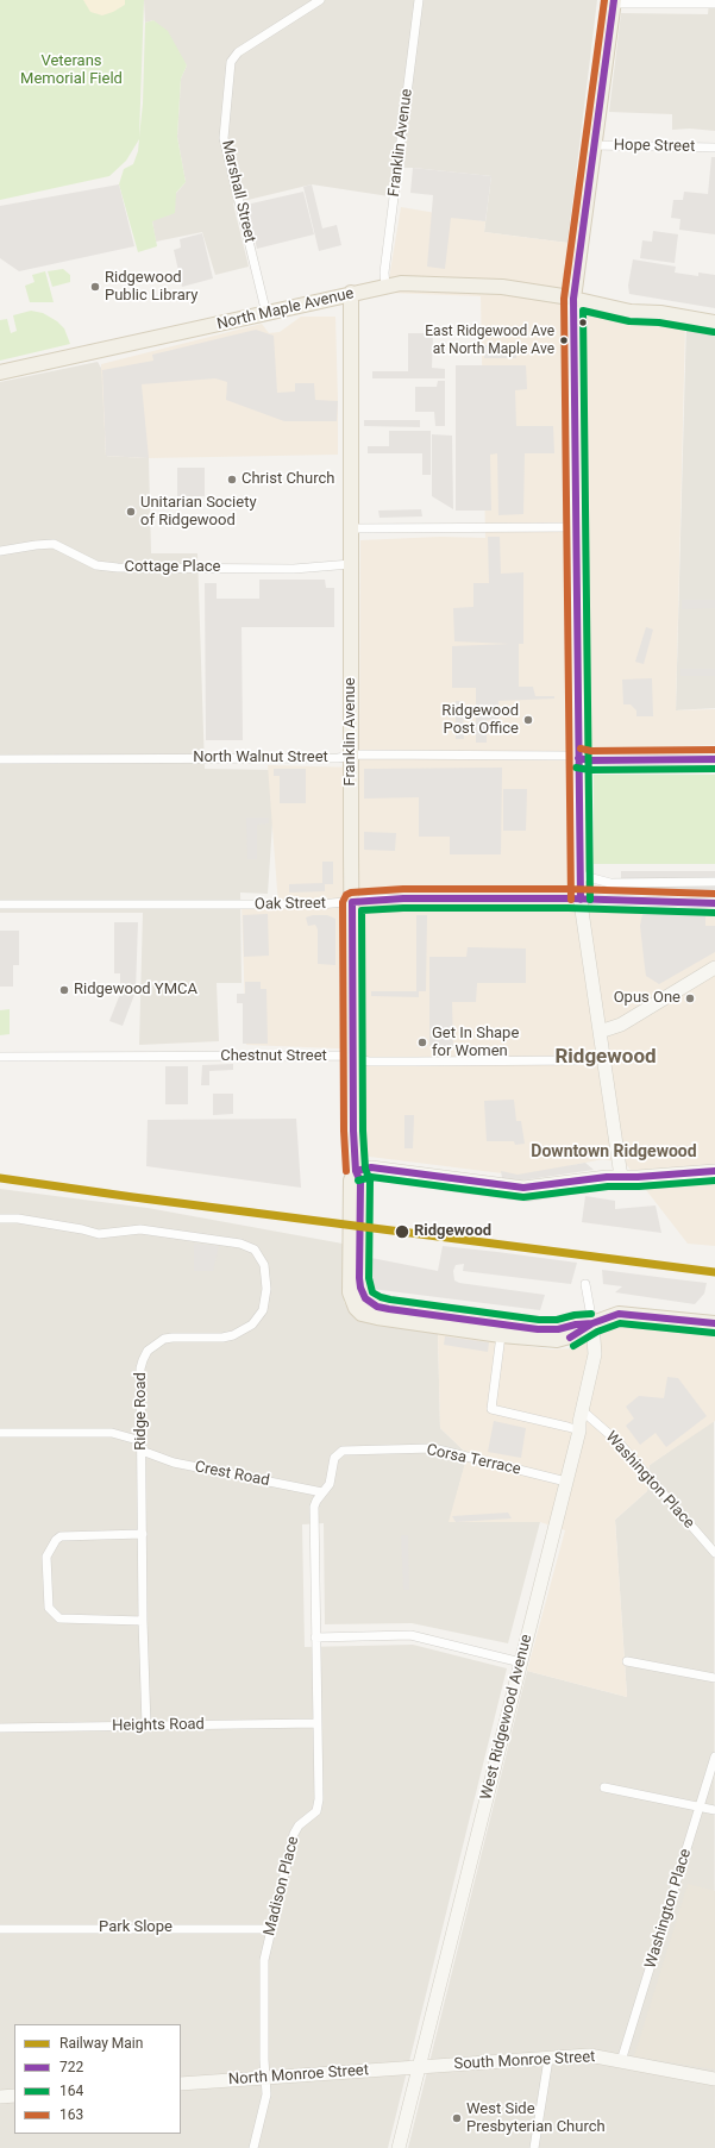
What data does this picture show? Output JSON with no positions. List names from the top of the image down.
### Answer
{
  "streets": {
    "main road": ["Franklin Avenue", "North Maple Avenue"],
    "street": [
      "Hope Street",
      "Marshall Street",
      "Cottage Place",
      "North Walnut Street",
      "Oak Street",
      "Chestnut Street",
      "Ridge Road",
      "Corsa Terrace",
      "Crest Road",
      "Washington Place",
      "West Ridgewood Avenue",
      "Heights Road",
      "Madison Place",
      "Park Slope",
      "South Monroe Street",
      "North Monroe Street"
    ]
  },
  "crossings": [
    ["Franklin Avenue", "North Maple Avenue"],
    ["Franklin Avenue", "Cottage Place"],
    ["Franklin Avenue", "North Walnut Street"],
    ["Franklin Avenue", "Oak Street"],
    ["Franklin Avenue", "Chestnut Street"],
    ["Marshall Street", "North Maple Avenue"],
    ["Ridge Road", "Crest Road"],
    ["Ridge Road", "Heights Road"],
    ["Corsa Terrace", "Crest Road"],
    ["Corsa Terrace", "West Ridgewood Avenue"],
    ["Corsa Terrace", "Madison Place"],
    ["Crest Road", "Madison Place"],
    ["Washington Place", "West Ridgewood Avenue"],
    ["Washington Place", "South Monroe Street"],
    ["West Ridgewood Avenue", "South Monroe Street"],
    ["West Ridgewood Avenue", "North Monroe Street"],
    ["Heights Road", "Madison Place"],
    ["Madison Place", "Park Slope"],
    ["Madison Place", "North Monroe Street"],
    ["South Monroe Street", "North Monroe Street"]
  ],
  "districts": ["Ridgewood", "Downtown Ridgewood"],
  "parks": ["Veterans Memorial Field"],
  "places": [
    "Ridgewood Public Library",
    "East Ridgewood Ave at North Maple Ave",
    "Christ Church",
    "Unitarian Society of Ridgewood",
    "Ridgewood Post Office",
    "Ridgewood YMCA",
    "Opus One",
    "Get In Shape for Women",
    "Ridgewood",
    "West Side Presbyterian Church"
  ],
  "lines": [
    "transit line 722",
    "transit line 163",
    "transit line 164",
    "rail line Main"
  ],
  "legend": [
    "Railway Main",
    "722",
    "164",
    "163"
  ]
}
